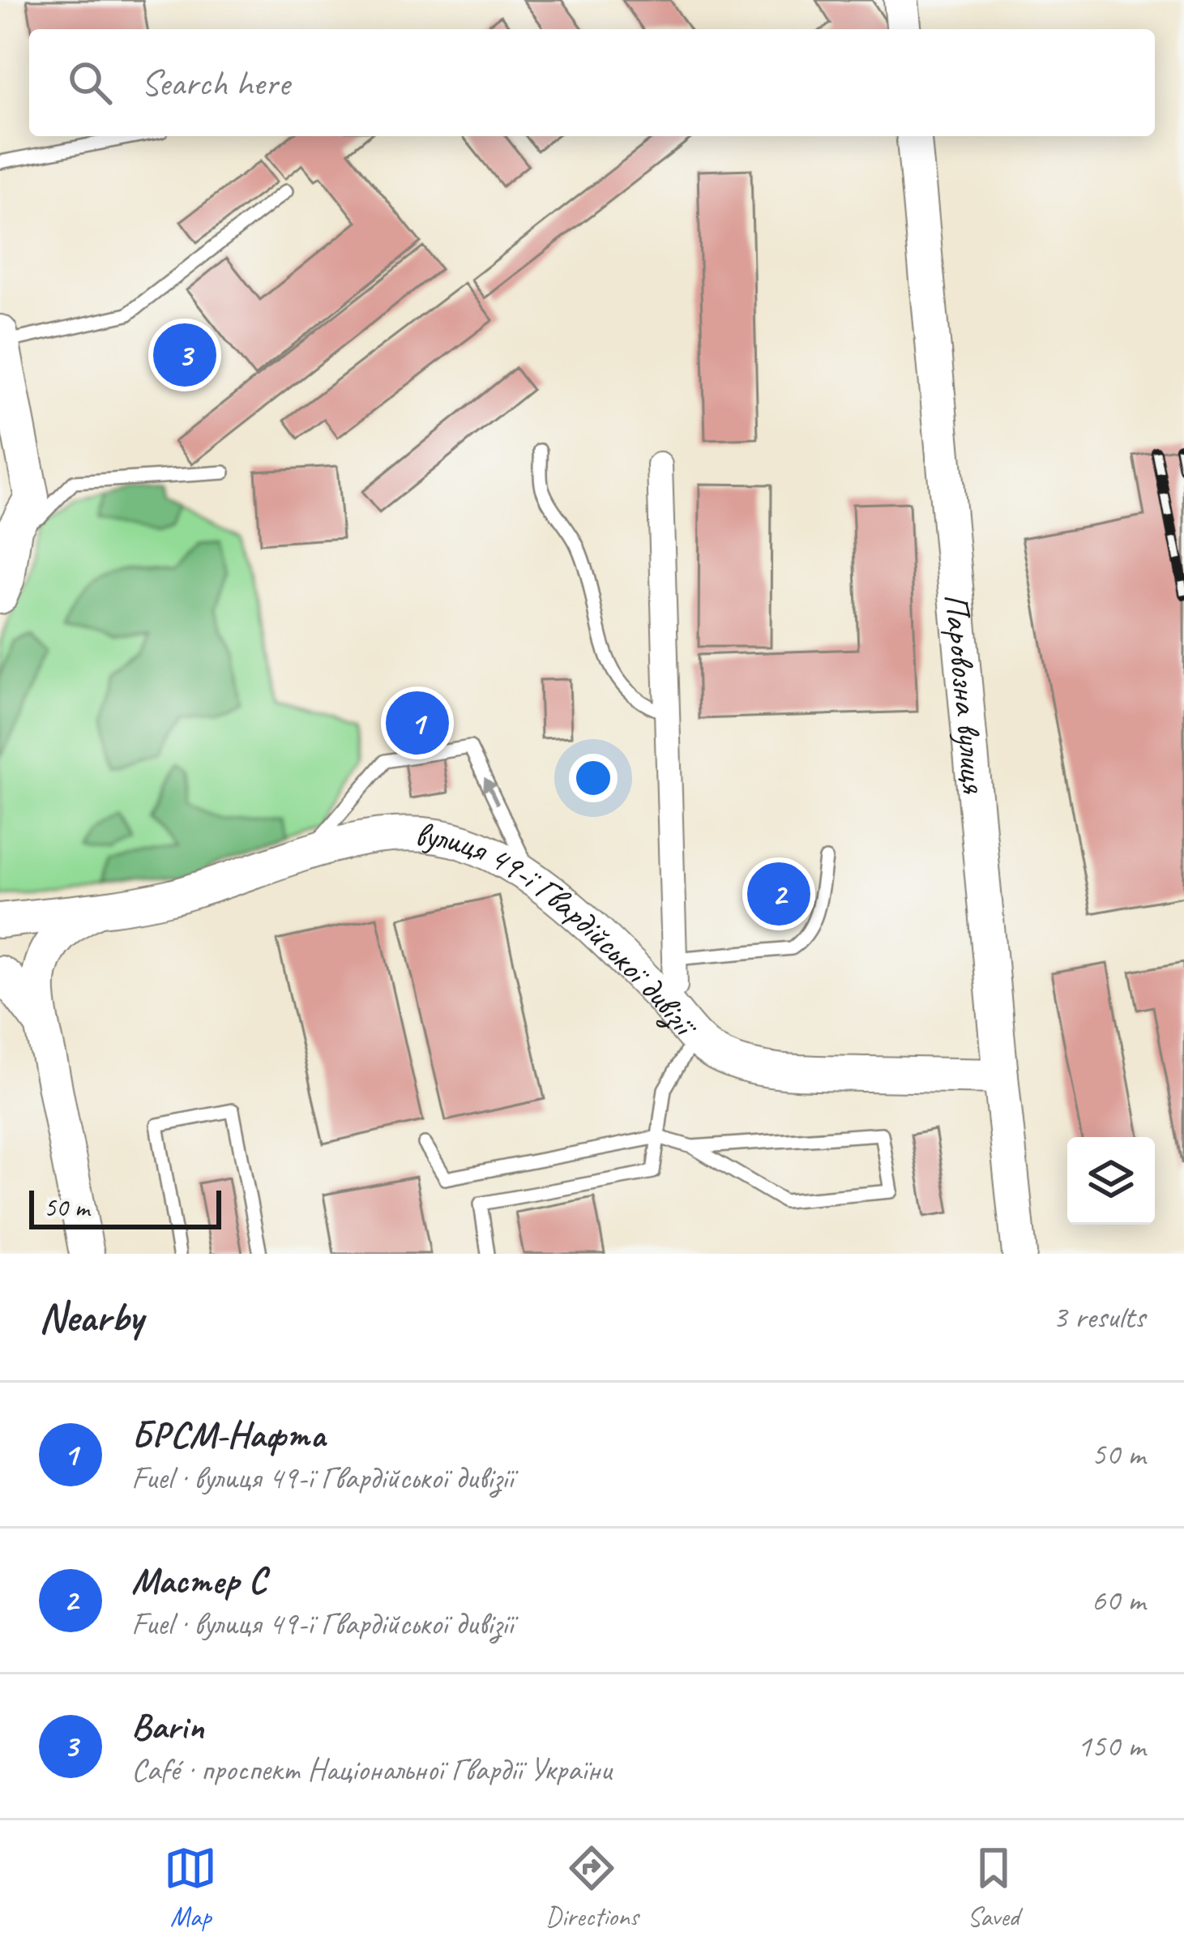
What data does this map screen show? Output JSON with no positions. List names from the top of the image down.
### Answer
{
  "streets": {
    "street": ["Паровозна вулиця", "вулиця 49-ї Гвардійської дивізії"]
  },
  "crossings": [
    ["Паровозна вулиця", "вулиця 49-ї Гвардійської дивізії"]
  ],
  "scale_bar": "50 m",
  "page": {
    "search": "Search here",
    "pins": ["3", "1", "2"],
    "scale": "50 m",
    "heading": ["Nearby", "3 results"],
    "list": [
      {
        "mark": "1",
        "name": "БРСМ-Нафта",
        "note": "Fuel · вулиця 49-ї Гвардійської дивізії",
        "value": "50 m"
      },
      {
        "mark": "2",
        "name": "Мастер С",
        "note": "Fuel · вулиця 49-ї Гвардійської дивізії",
        "value": "60 m"
      },
      {
        "mark": "3",
        "name": "Barin",
        "note": "Café · проспект Національної Гвардії України",
        "value": "150 m"
      }
    ],
    "nav": ["Map", "Directions", "Saved"]
  }
}
